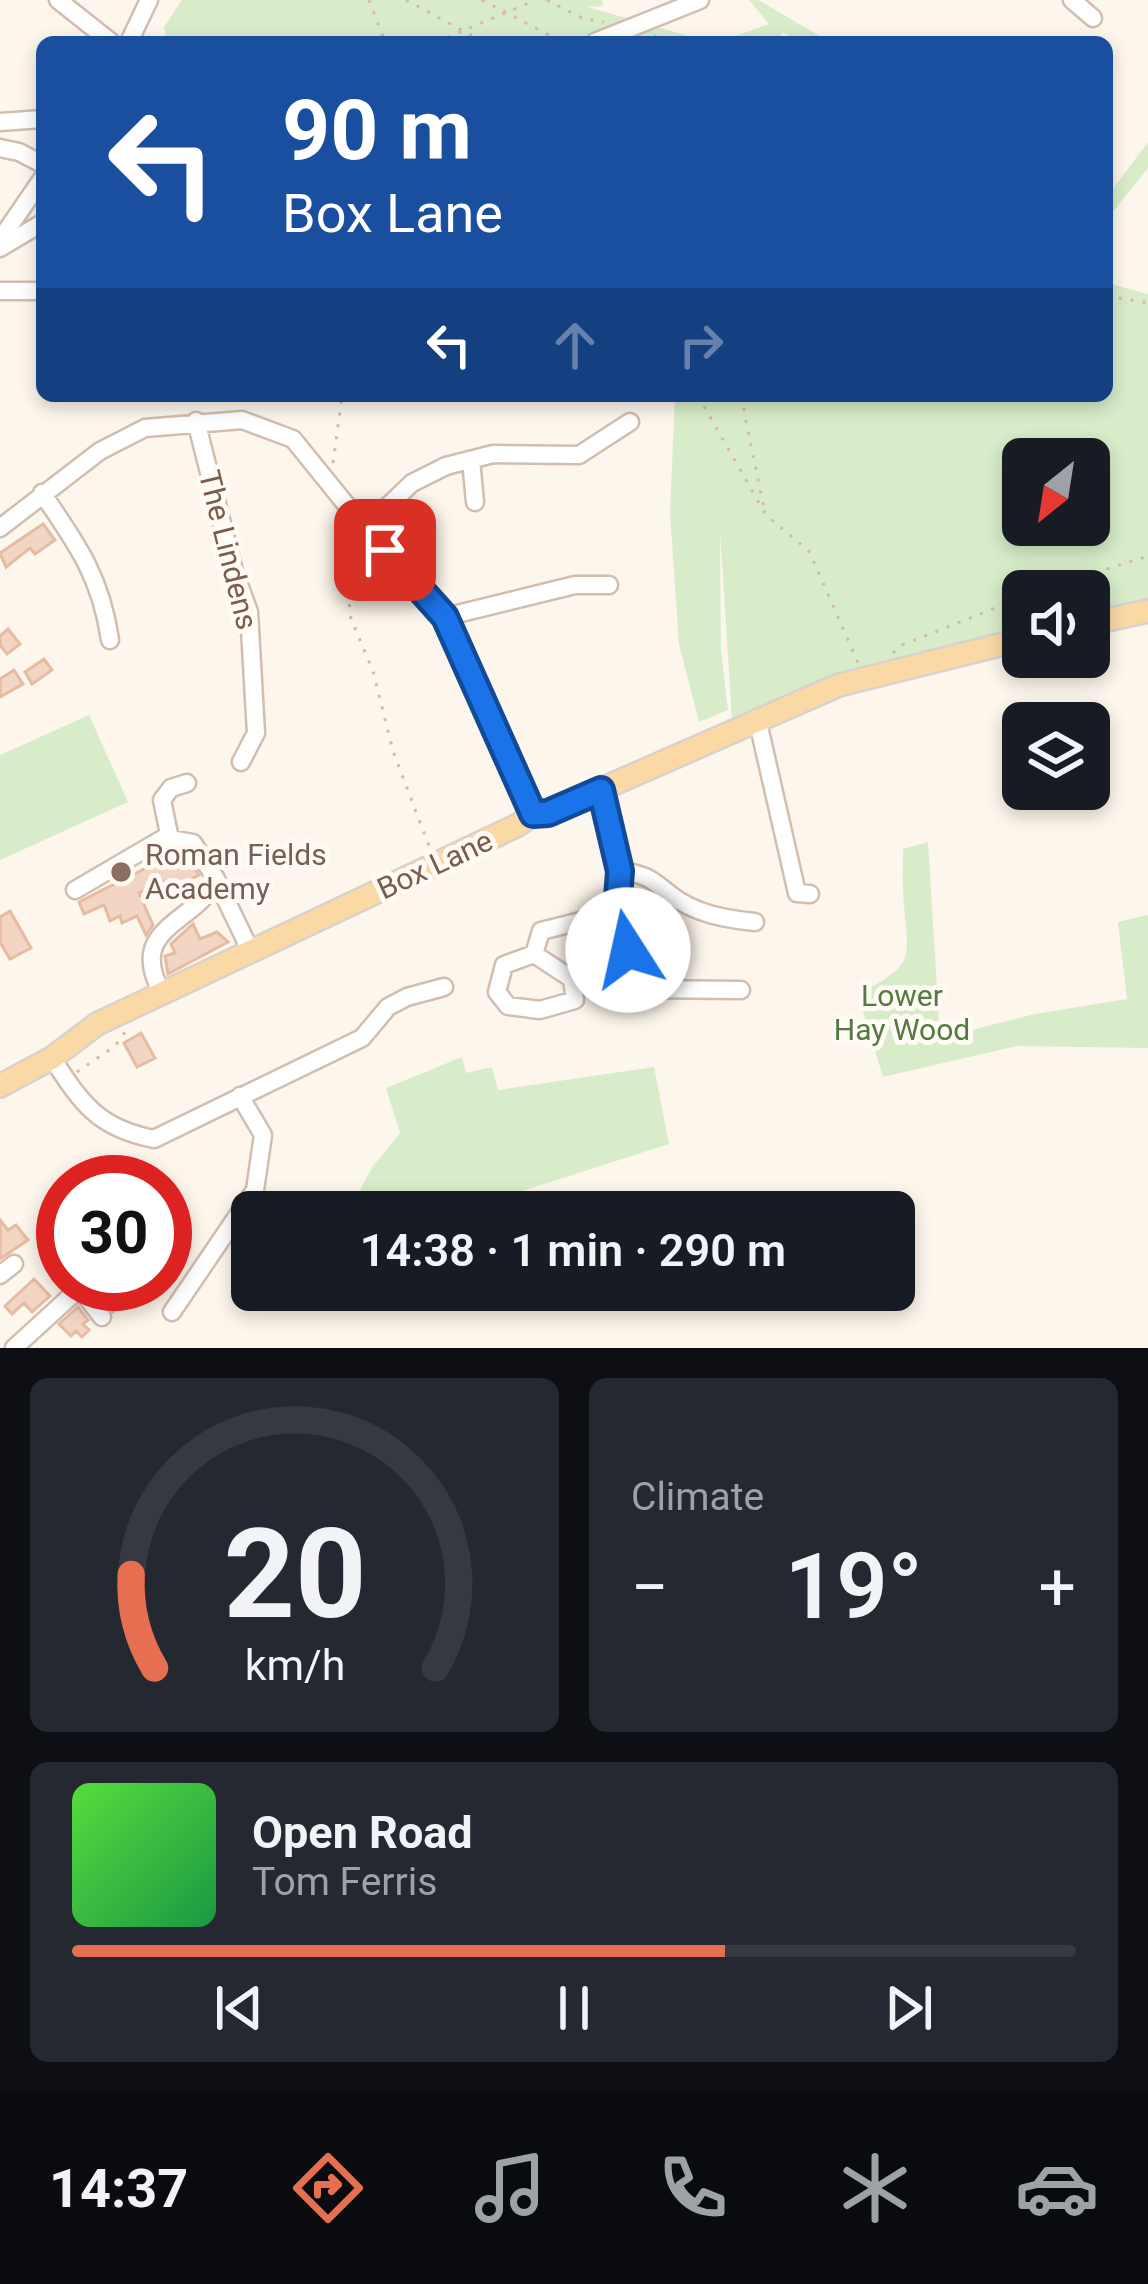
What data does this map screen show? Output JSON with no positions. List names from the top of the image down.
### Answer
{
  "streets": {
    "main road": ["Box Lane"],
    "street": ["The Lindens"]
  },
  "parks": ["Lower Hay Wood"],
  "places": ["Roman Fields Academy"],
  "north": "bottom left",
  "page": {
    "turn": ["90 m", "Box Lane"],
    "limit": "30",
    "trip": "14:38 · 1 min · 290 m",
    "tile": "Climate",
    "heat": ["−", "19°", "+"],
    "song": ["Open Road", "Tom Ferris"],
    "tabs": "14:37",
    "gauge": ["20", "km/h"]
  }
}
